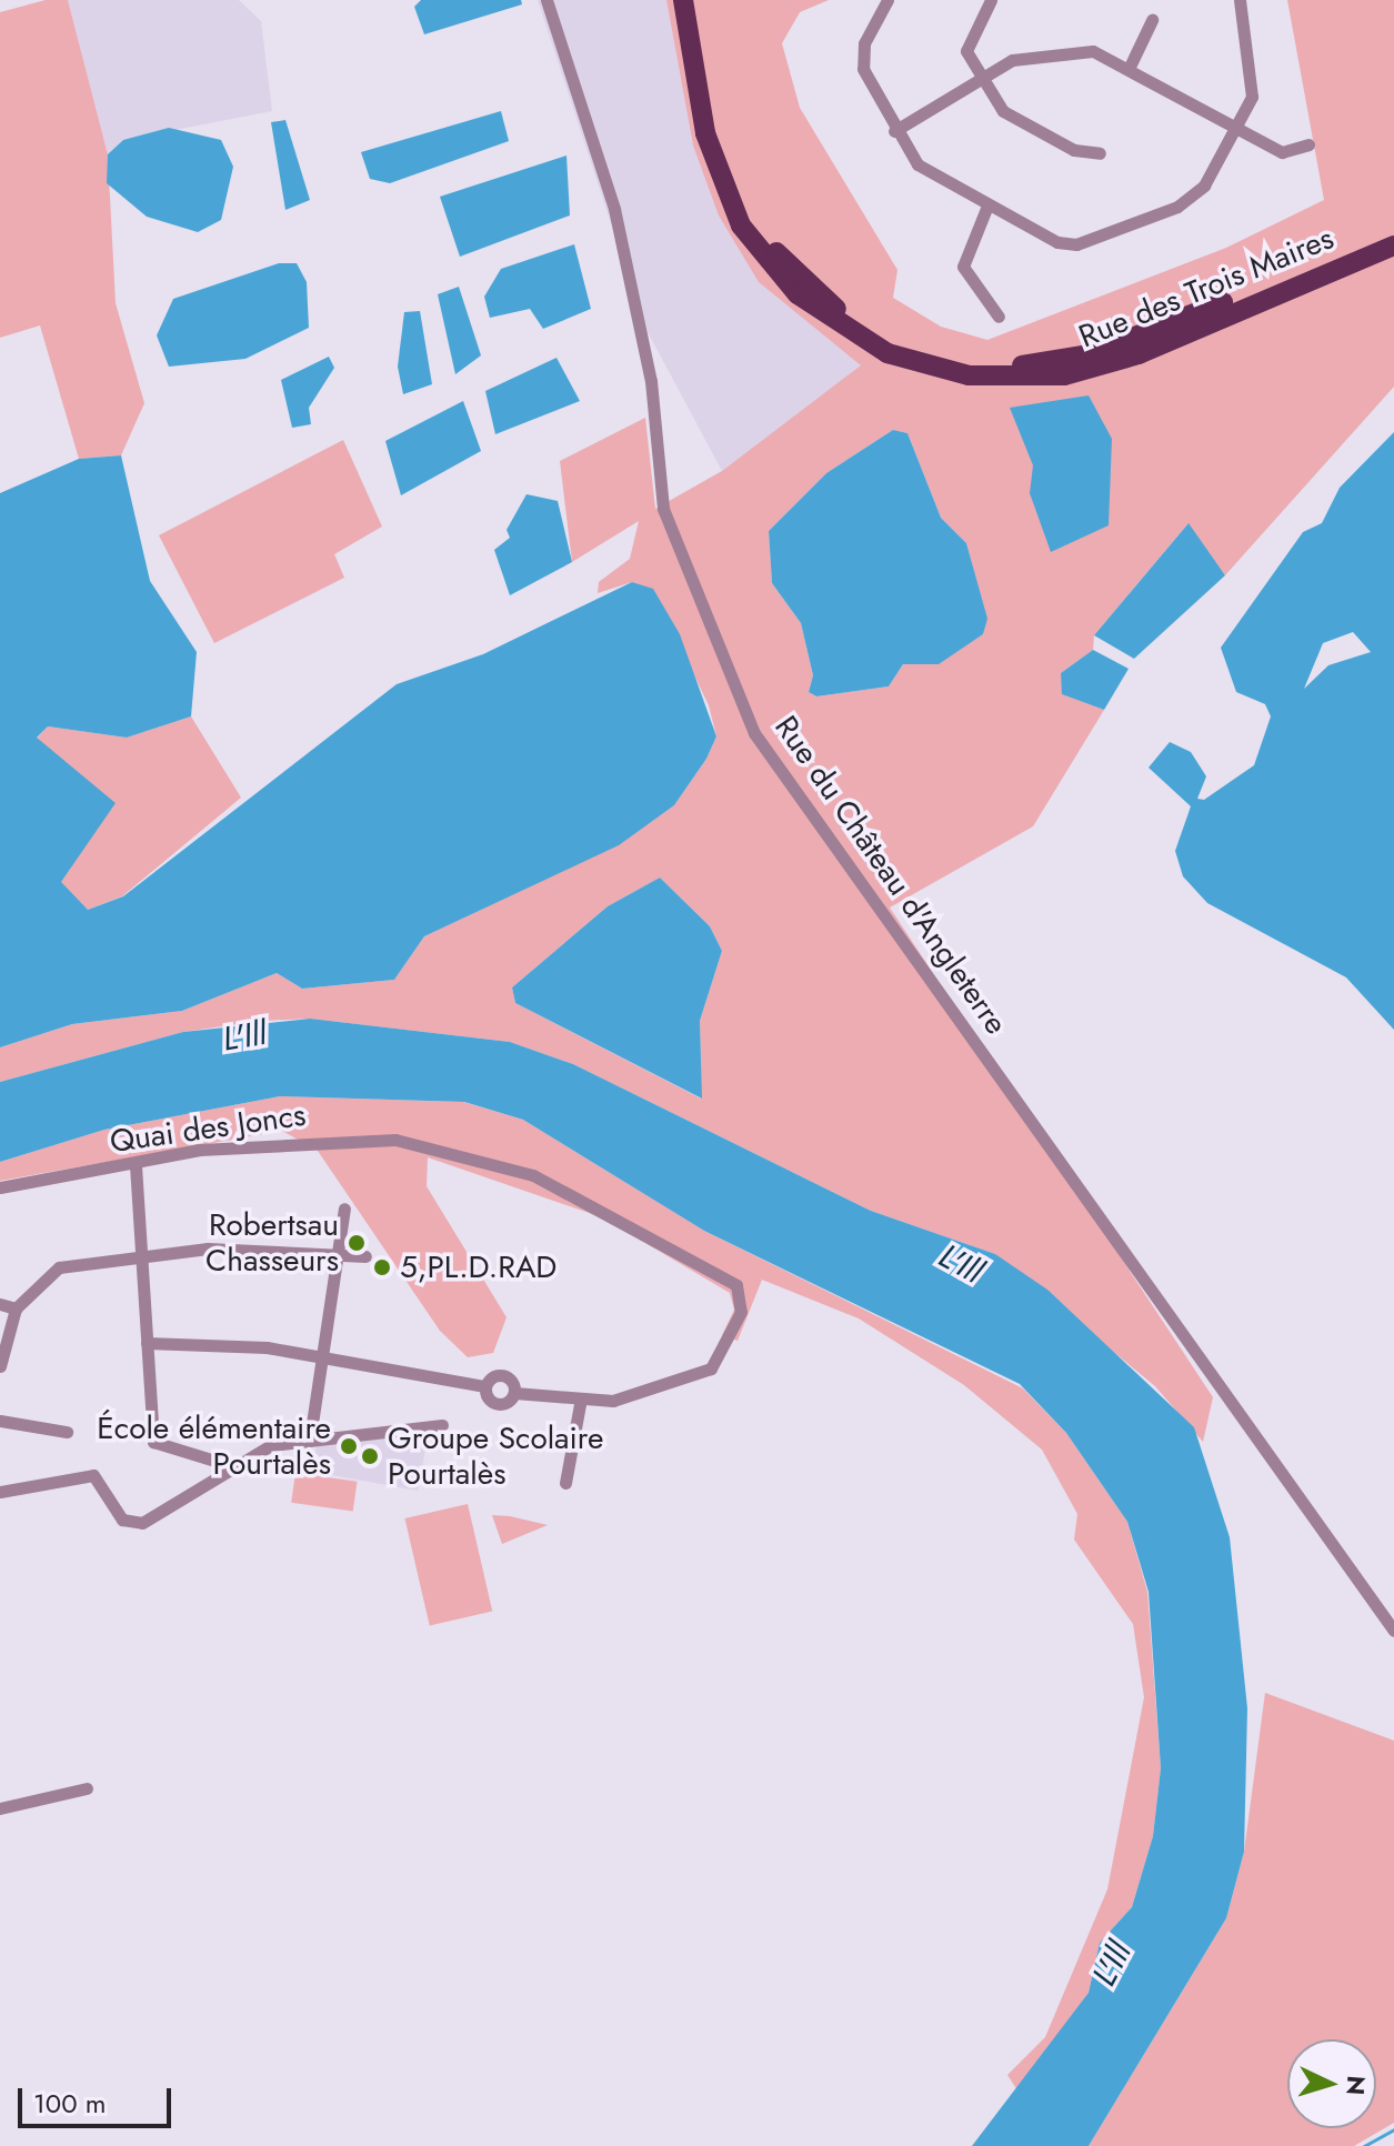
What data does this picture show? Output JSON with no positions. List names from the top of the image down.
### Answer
{
  "streets": {
    "main road": ["Rue des Trois Maires"],
    "street": ["Rue du Château d'Angleterre", "Quai des Joncs"]
  },
  "water": ["L'Ill"],
  "places": [
    "Robertsau Chasseurs",
    "5,PL.D.RAD",
    "École élémentaire Pourtalès",
    "Groupe Scolaire Pourtalès"
  ],
  "scale_bar": "100 m",
  "north": "right"
}
